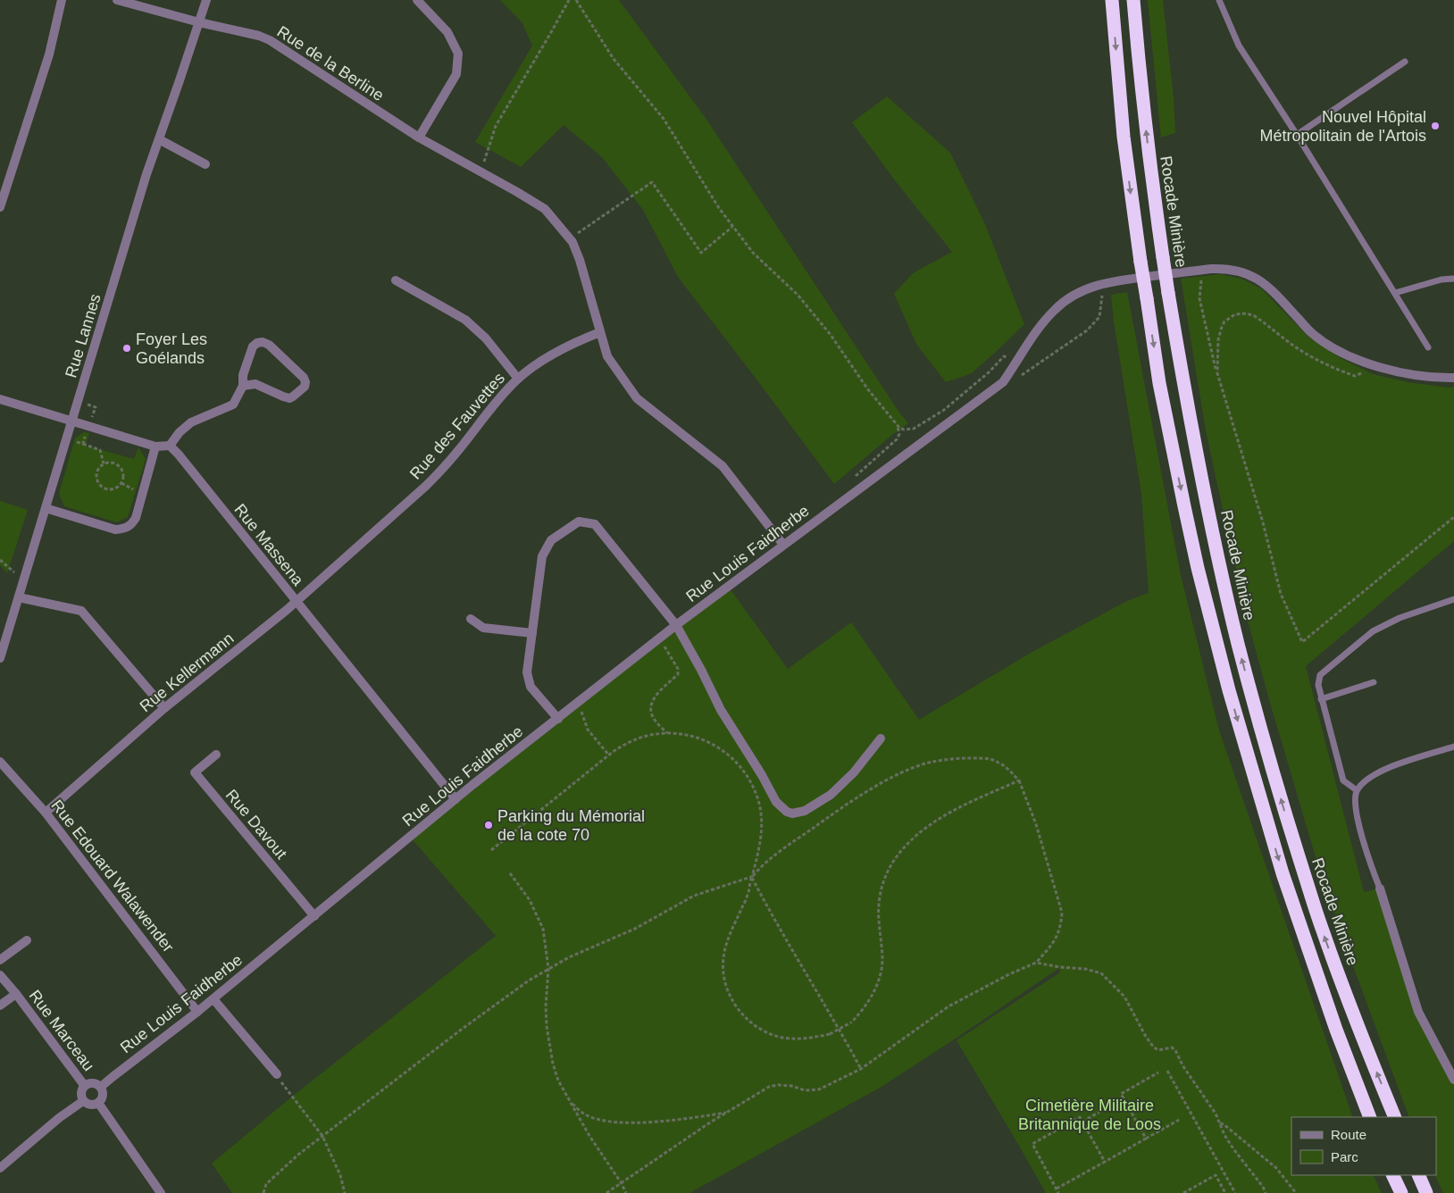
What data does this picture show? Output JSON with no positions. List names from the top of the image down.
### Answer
{
  "streets": {
    "highway": ["Rocade Minière"],
    "street": [
      "Rue de la Berline",
      "Rue Lannes",
      "Rue des Fauvettes",
      "Rue Massena",
      "Rue Louis Faidherbe",
      "Rue Kellermann",
      "Rue Davout",
      "Rue Edouard Walawender",
      "Rue Marceau"
    ]
  },
  "crossings": [
    ["Rue de la Berline", "Rue Lannes"],
    ["Rue de la Berline", "Rue des Fauvettes"],
    ["Rue de la Berline", "Rue Louis Faidherbe"],
    ["Rue des Fauvettes", "Rue Kellermann"],
    ["Rue Massena", "Rue Louis Faidherbe"],
    ["Rue Massena", "Rue Kellermann"],
    ["Rue Louis Faidherbe", "Rue Davout"],
    ["Rue Louis Faidherbe", "Rue Edouard Walawender"],
    ["Rue Louis Faidherbe", "Rue Marceau"],
    ["Rue Kellermann", "Rue Edouard Walawender"]
  ],
  "parks": ["Cimetière Militaire Britannique de Loos"],
  "places": ["Nouvel Hôpital Métropolitain de l'Artois", "Foyer Les Goélands", "Parking du Mémorial de la cote 70"],
  "legend": ["Route", "Parc"]
}
